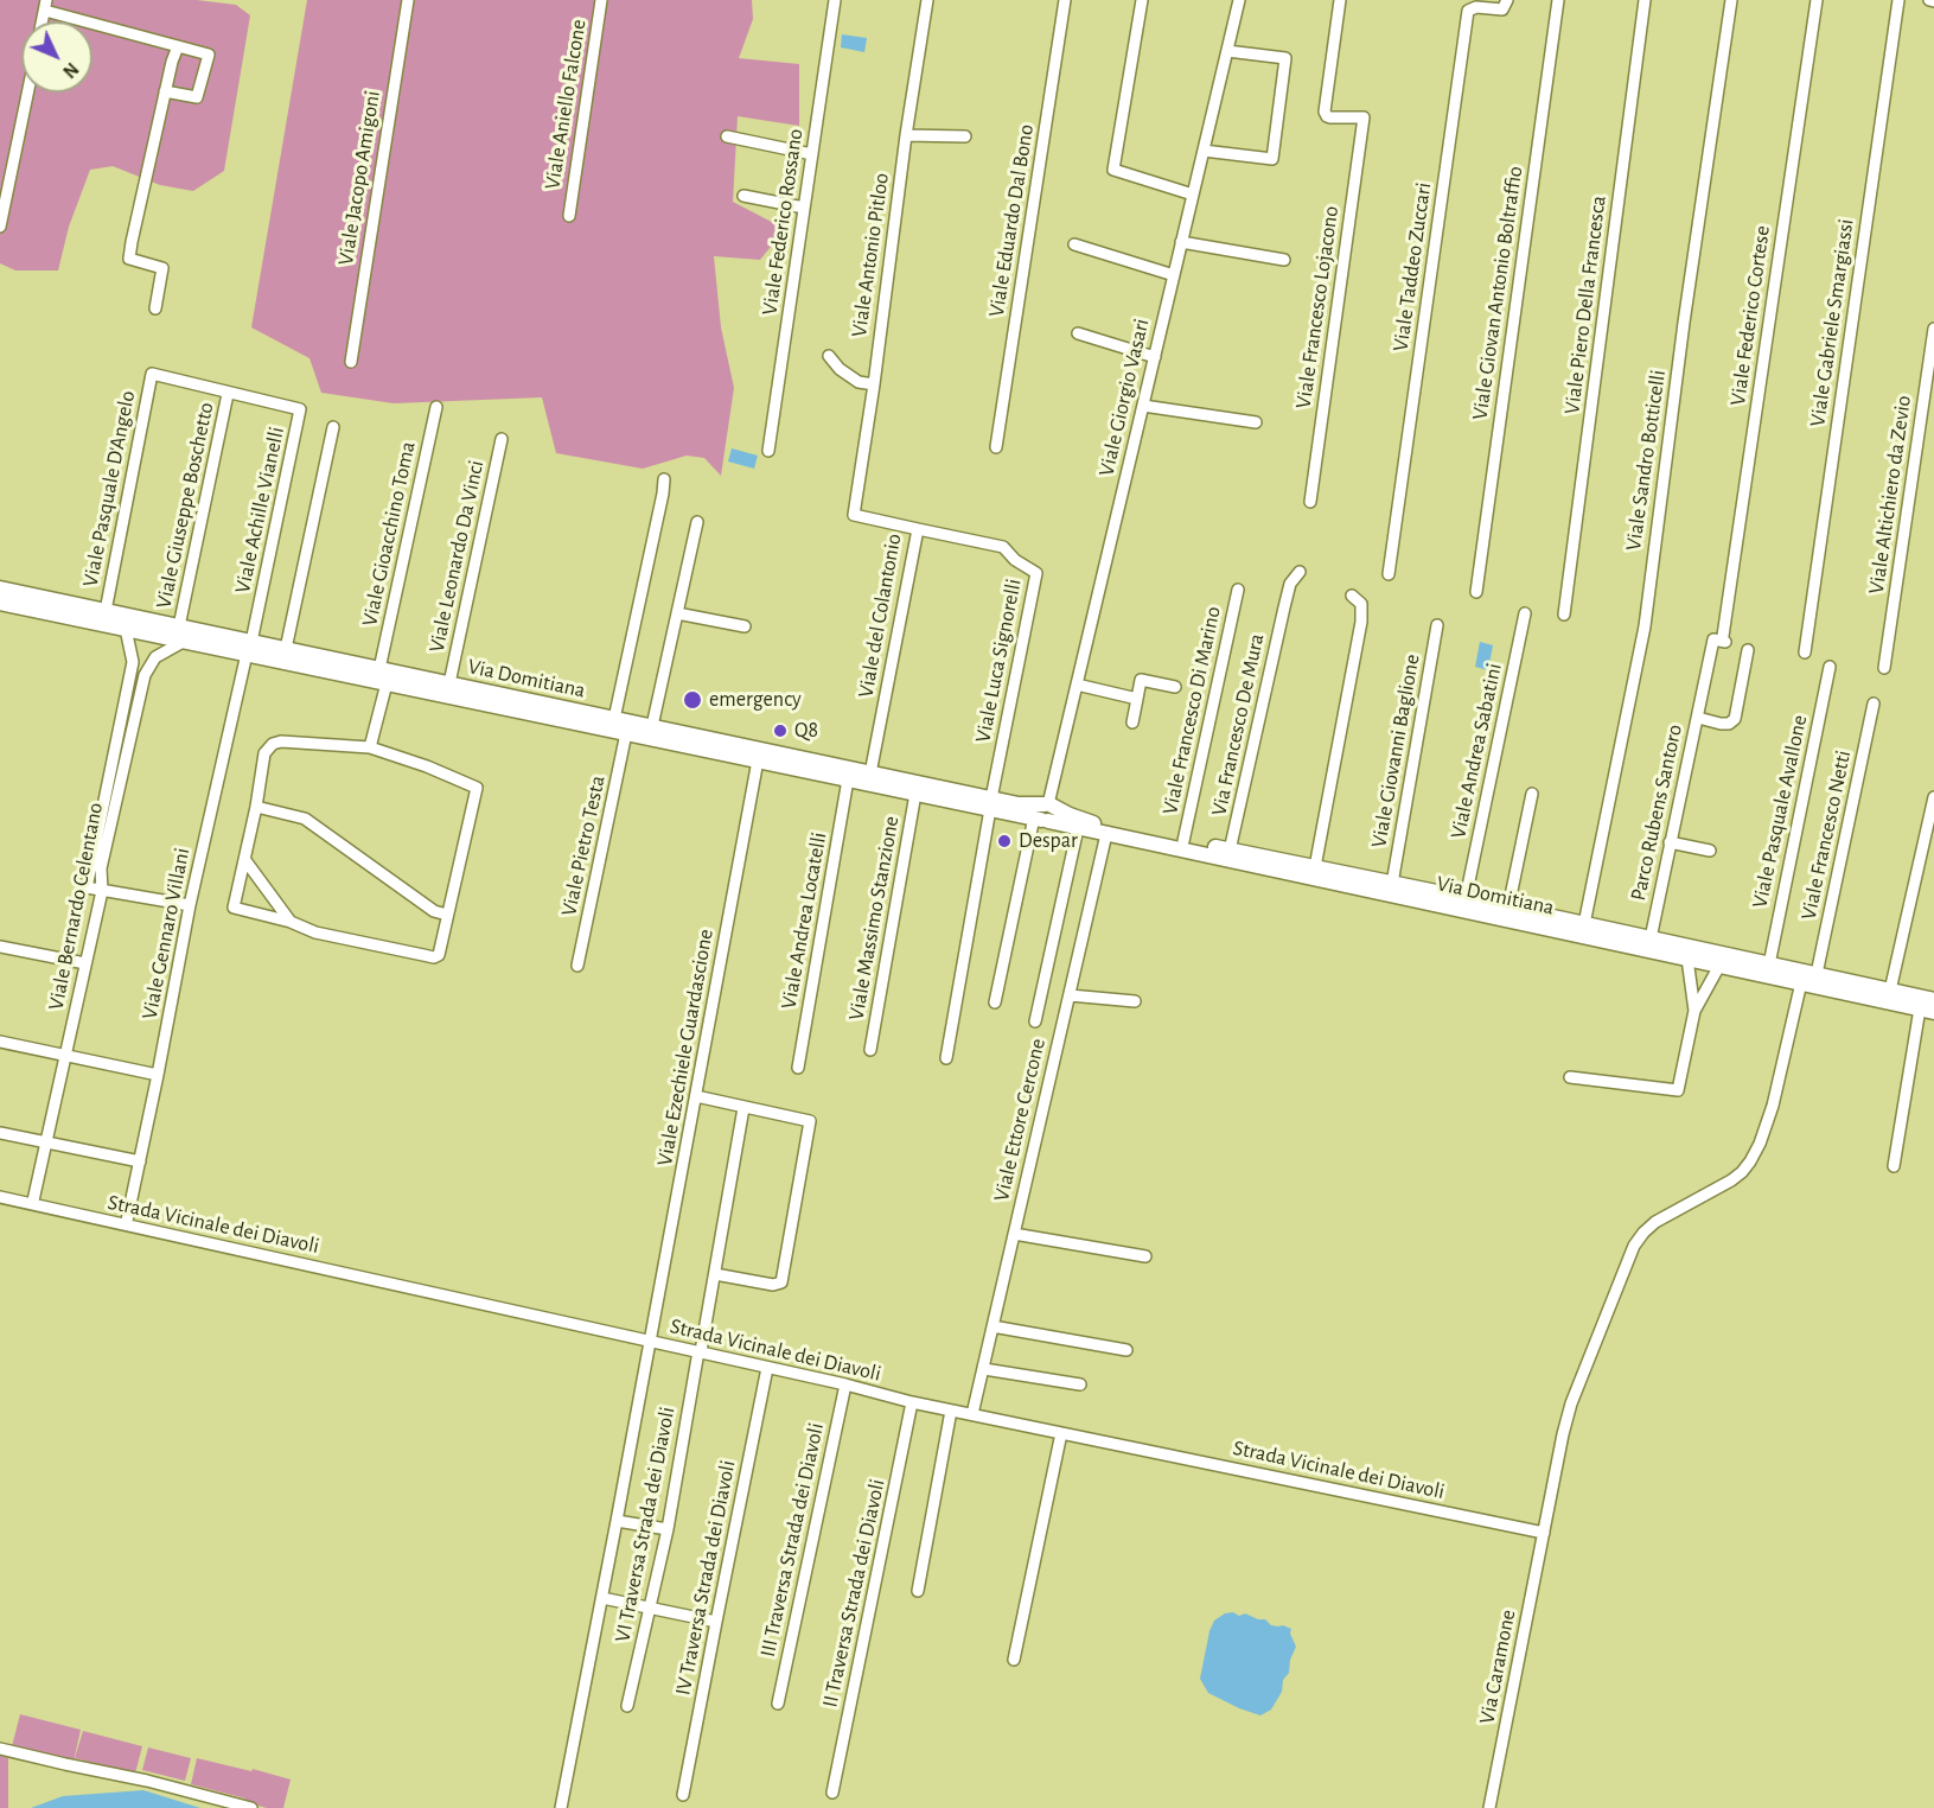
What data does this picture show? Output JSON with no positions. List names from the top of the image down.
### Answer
{
  "streets": {
    "main road": ["Via Domitiana"],
    "street": [
      "Viale Aniello Falcone",
      "Viale Jacopo Amigoni",
      "Viale Eduardo Dal Bono",
      "Viale Federico Rossano",
      "Viale Antonio Pitloo",
      "Viale Taddeo Zuccari",
      "Viale Giovan Antonio Boltraffio",
      "Viale Piero Della Francesca",
      "Viale Francesco Lojacono",
      "Viale Federico Cortese",
      "Viale Gabriele Smargiassi",
      "Viale Giorgio Vasari",
      "Viale Sandro Botticelli",
      "Viale Pasquale D'Angelo",
      "Viale Altichiero da Zevio",
      "Viale Giuseppe Boschetto",
      "Viale Achille Vianelli",
      "Viale Gioacchino Toma",
      "Viale Leonardo Da Vinci",
      "Viale del Colantonio",
      "Viale Luca Signorelli",
      "Viale Francesco Di Marino",
      "Via Francesco De Mura",
      "Viale Giovanni Baglione",
      "Viale Andrea Sabatini",
      "Viale Pasquale Avallone",
      "Parco Rubens Santoro",
      "Viale Francesco Netti",
      "Viale Pietro Testa",
      "Viale Bernardo Celentano",
      "Viale Massimo Stanzione",
      "Viale Andrea Locatelli",
      "Viale Gennaro Villani",
      "Viale Ezechiele Guardascione",
      "Viale Ettore Cercone",
      "Strada Vicinale dei Diavoli",
      "VI Traversa Strada dei Diavoli",
      "III Traversa Strada dei Diavoli",
      "IV Traversa Strada dei Diavoli",
      "II Traversa Strada dei Diavoli",
      "Via Caramone"
    ]
  },
  "crossings": [
    ["Viale Antonio Pitloo", "Viale del Colantonio"],
    ["Viale Federico Cortese", "Parco Rubens Santoro"],
    ["Viale Giorgio Vasari", "Via Domitiana"],
    ["Viale Sandro Botticelli", "Via Domitiana"],
    ["Viale Pasquale D'Angelo", "Viale Achille Vianelli"],
    ["Viale Pasquale D'Angelo", "Via Domitiana"],
    ["Viale Giuseppe Boschetto", "Viale Achille Vianelli"],
    ["Viale Giuseppe Boschetto", "Via Domitiana"],
    ["Viale Achille Vianelli", "Via Domitiana"],
    ["Viale Achille Vianelli", "Viale Gennaro Villani"],
    ["Viale Gioacchino Toma", "Via Domitiana"],
    ["Viale Leonardo Da Vinci", "Via Domitiana"],
    ["Viale del Colantonio", "Viale Luca Signorelli"],
    ["Viale del Colantonio", "Via Domitiana"],
    ["Viale Luca Signorelli", "Via Domitiana"],
    ["Via Domitiana", "Viale Francesco Di Marino"],
    ["Via Domitiana", "Via Francesco De Mura"],
    ["Via Domitiana", "Viale Giovanni Baglione"],
    ["Via Domitiana", "Viale Andrea Sabatini"],
    ["Via Domitiana", "Viale Pasquale Avallone"],
    ["Via Domitiana", "Parco Rubens Santoro"],
    ["Via Domitiana", "Viale Francesco Netti"],
    ["Via Domitiana", "Viale Pietro Testa"],
    ["Via Domitiana", "Viale Bernardo Celentano"],
    ["Via Domitiana", "Viale Massimo Stanzione"],
    ["Via Domitiana", "Viale Andrea Locatelli"],
    ["Via Domitiana", "Viale Gennaro Villani"],
    ["Via Domitiana", "Viale Ezechiele Guardascione"],
    ["Via Domitiana", "Viale Ettore Cercone"],
    ["Via Domitiana", "Via Caramone"],
    ["Viale Ezechiele Guardascione", "Strada Vicinale dei Diavoli"],
    ["Viale Ettore Cercone", "Strada Vicinale dei Diavoli"],
    ["Strada Vicinale dei Diavoli", "VI Traversa Strada dei Diavoli"],
    ["Strada Vicinale dei Diavoli", "III Traversa Strada dei Diavoli"],
    ["Strada Vicinale dei Diavoli", "IV Traversa Strada dei Diavoli"],
    ["Strada Vicinale dei Diavoli", "II Traversa Strada dei Diavoli"],
    ["Strada Vicinale dei Diavoli", "Via Caramone"]
  ],
  "places": ["emergency", "Q8", "Despar"],
  "north": "bottom right"
}
